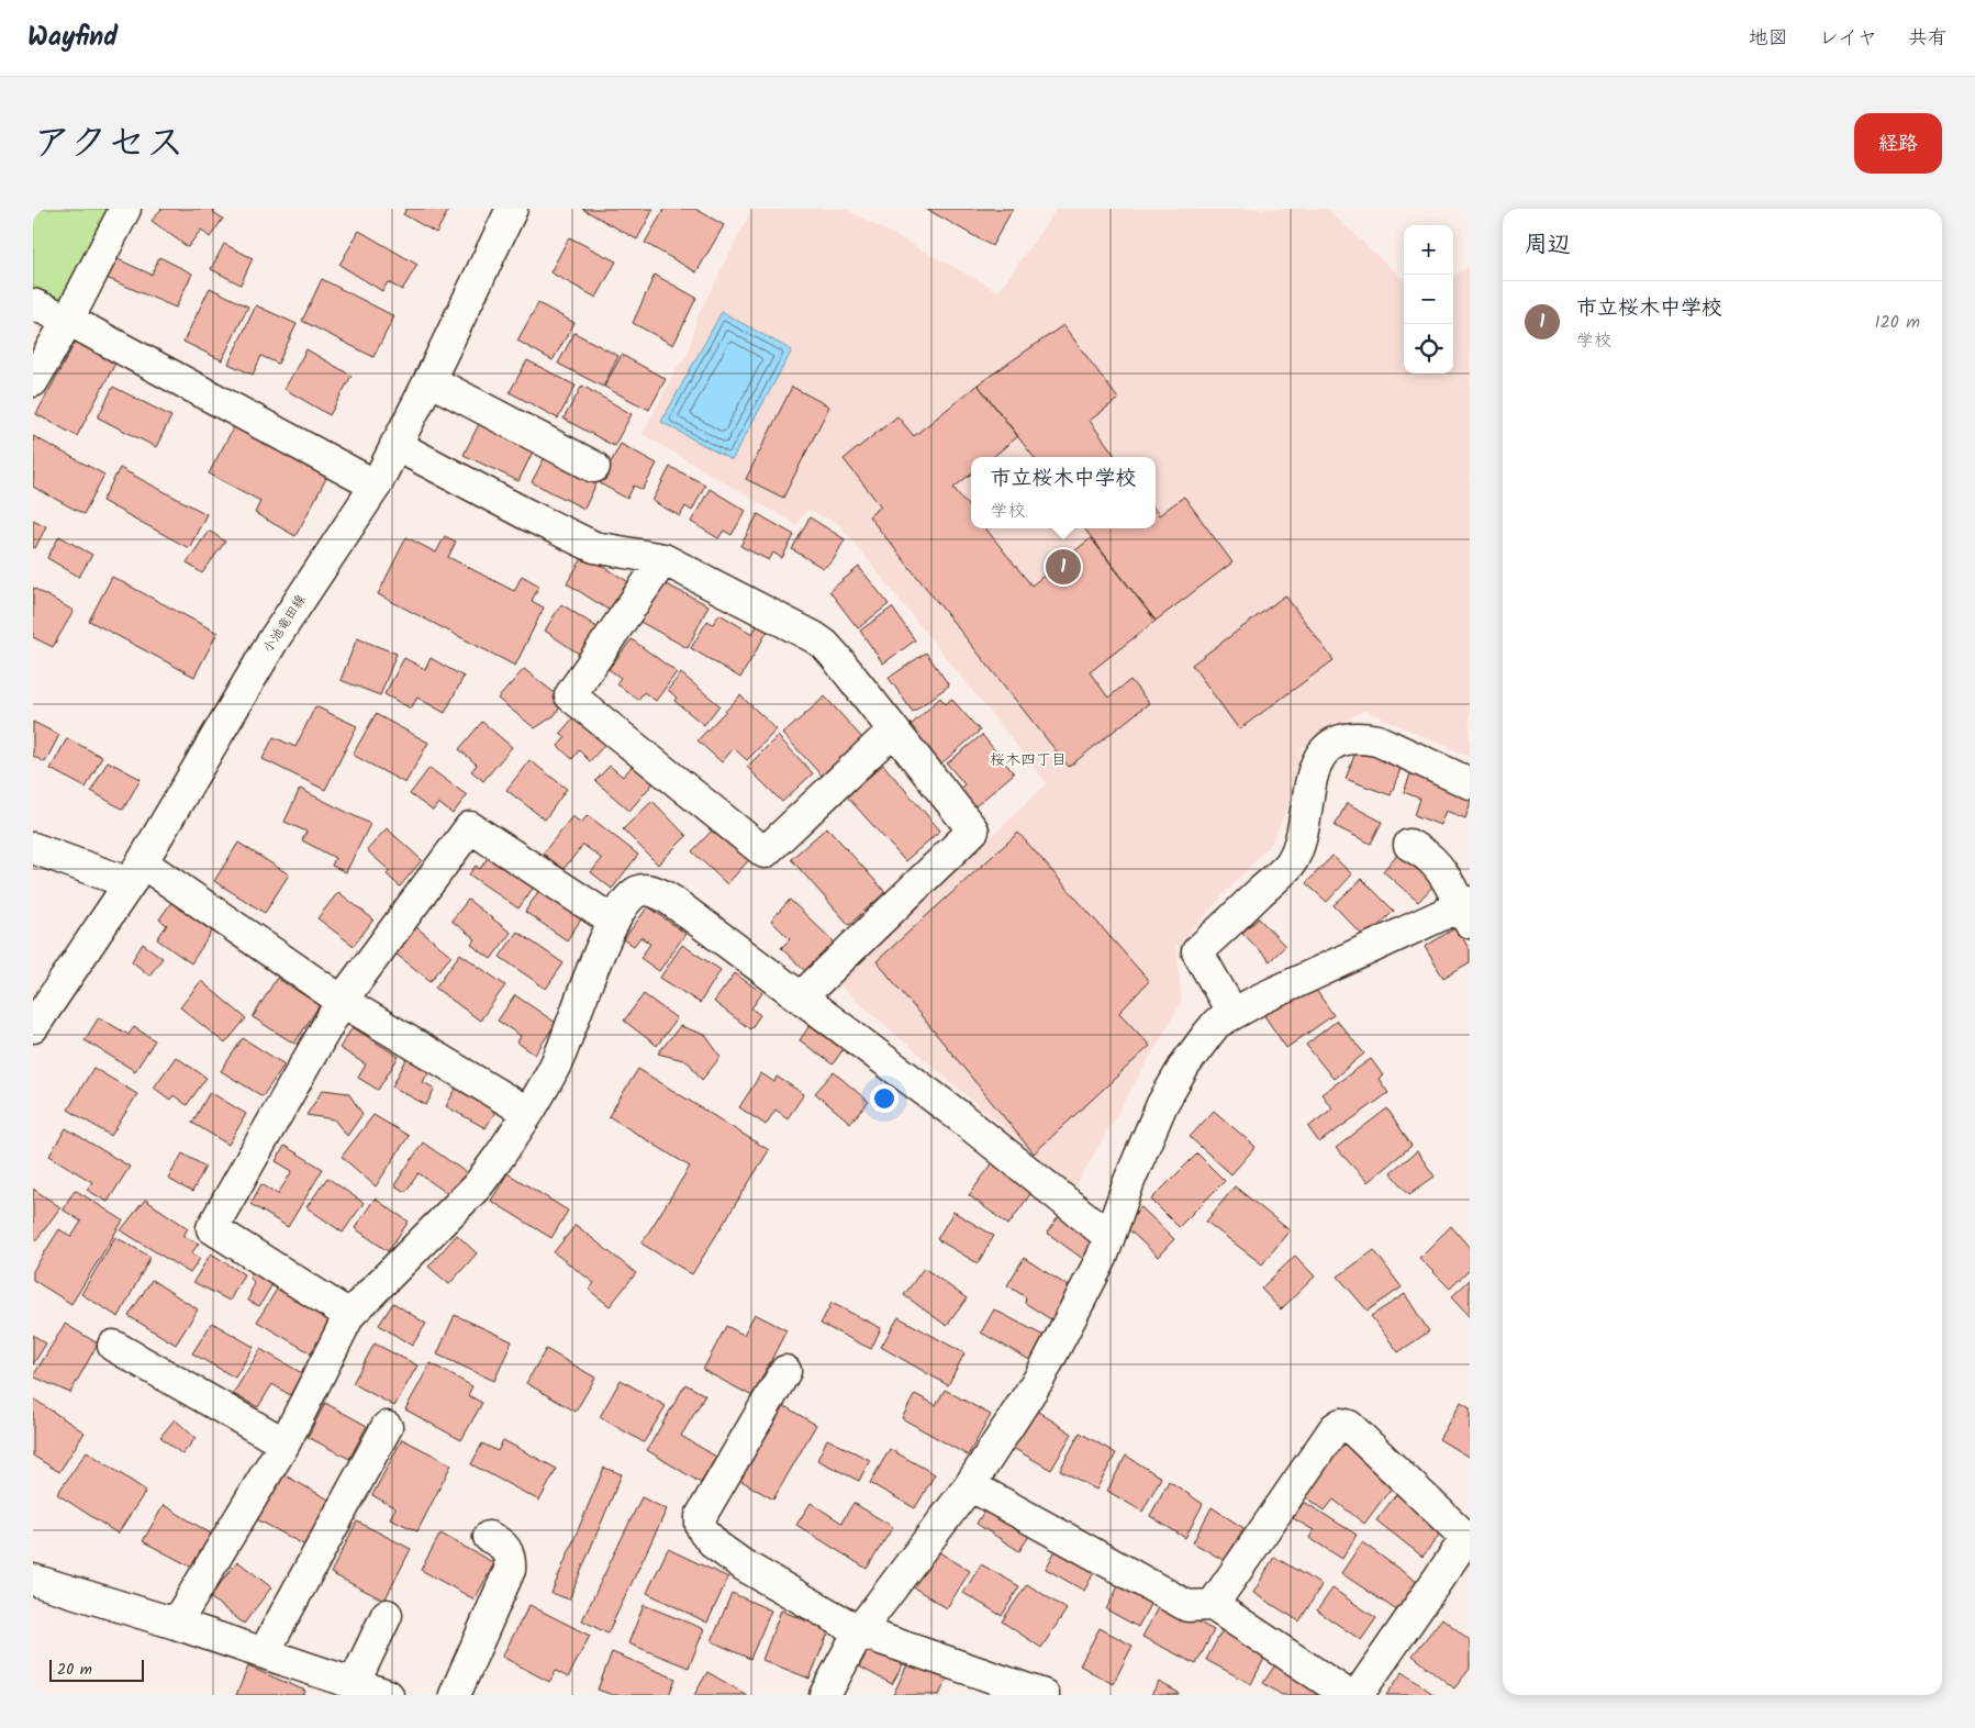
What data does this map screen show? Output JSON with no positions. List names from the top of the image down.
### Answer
{
  "streets": {
    "street": ["小池竜田線"]
  },
  "districts": ["桜木四丁目"],
  "scale_bar": "20 m",
  "page": {
    "header": "Wayfind",
    "nav": ["地図", "レイヤ", "共有"],
    "title": "アクセス",
    "buttons": "経路",
    "heading": "周辺",
    "map_buttons": ["+", "−"],
    "list": [
      {
        "mark": "1",
        "name": "市立桜木中学校",
        "note": "学校",
        "value": "120 m"
      }
    ],
    "popup": ["市立桜木中学校", "学校"],
    "pins": "1",
    "scale": "20 m"
  }
}
